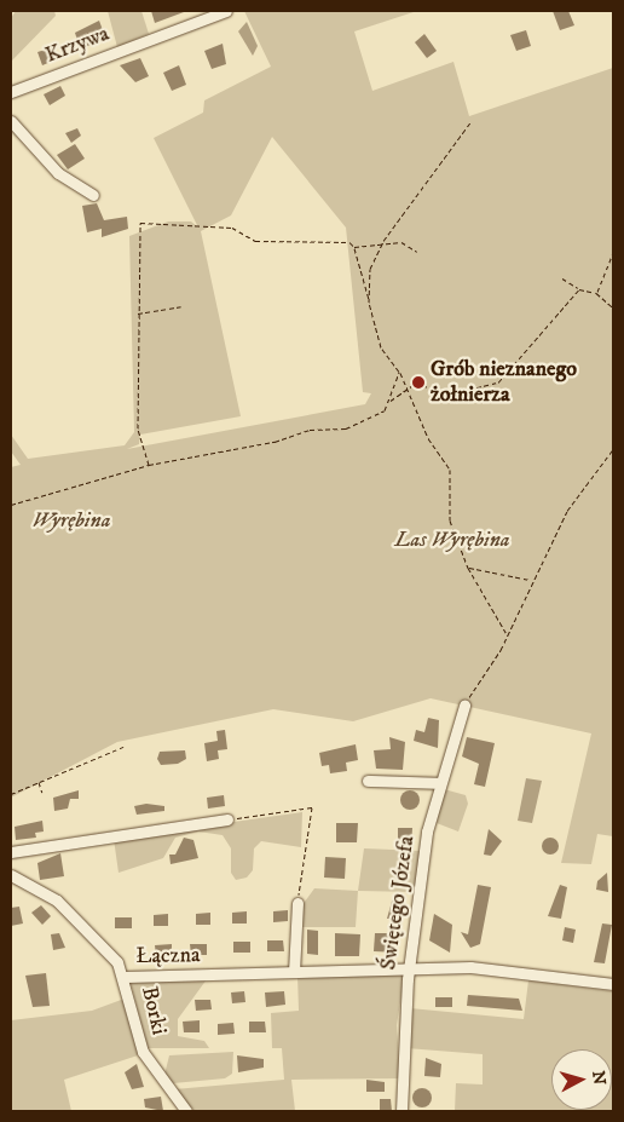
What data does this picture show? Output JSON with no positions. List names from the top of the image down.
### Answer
{
  "streets": {
    "street": [
      "Krzywa",
      "Świętego Józefa",
      "Łączna",
      "Borki"
    ]
  },
  "crossings": [
    ["Świętego Józefa", "Łączna"],
    ["Łączna", "Borki"]
  ],
  "parks": ["Wyrębina", "Las Wyrębina"],
  "places": ["Grób nieznanego żołnierza"],
  "north": "right"
}
